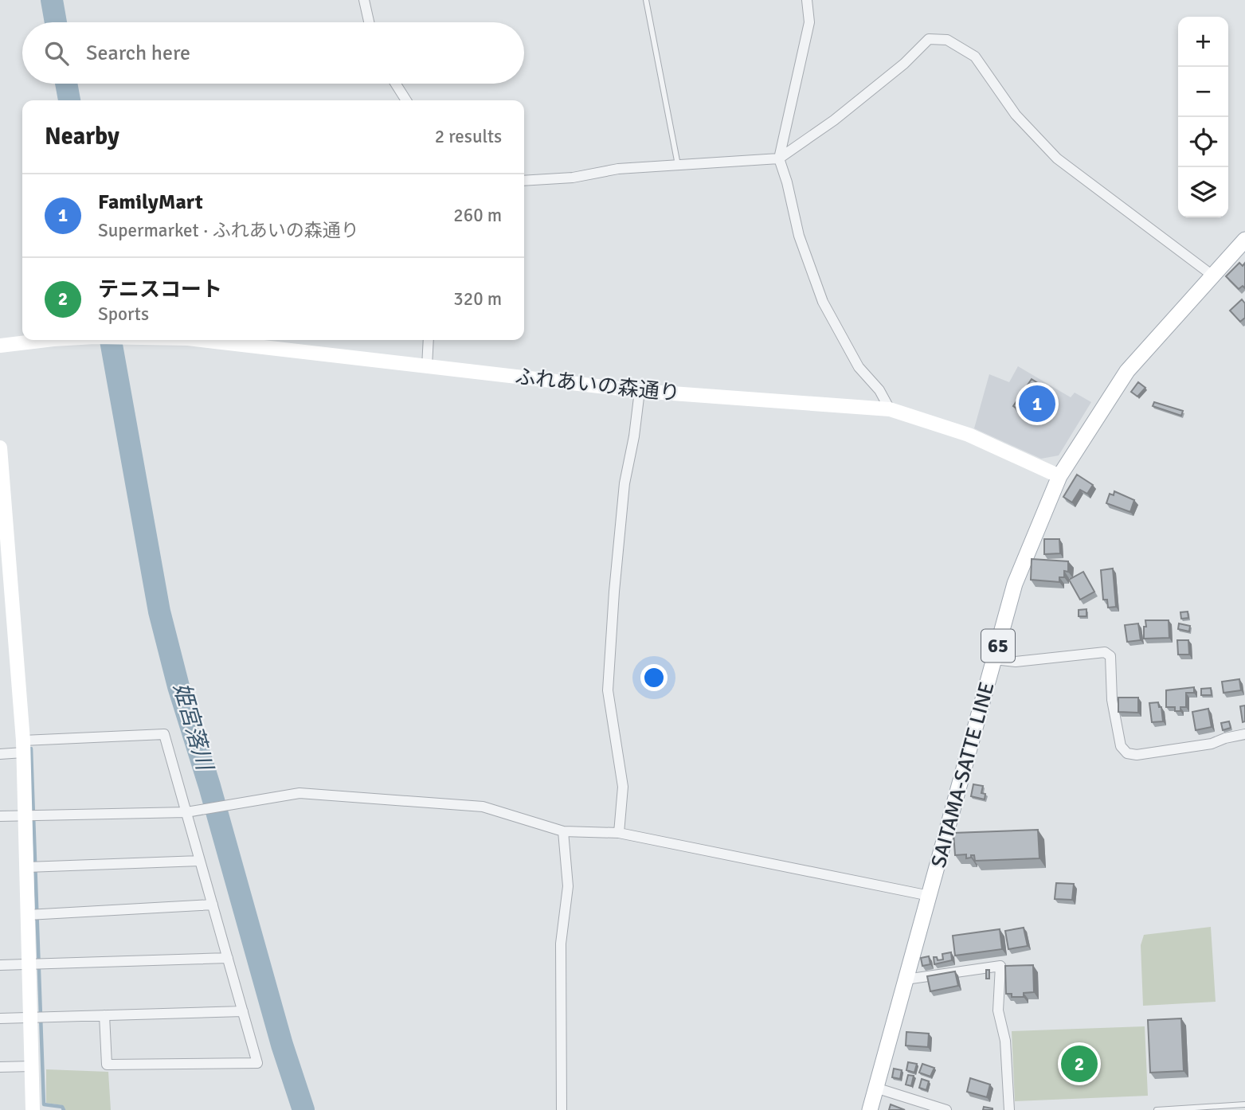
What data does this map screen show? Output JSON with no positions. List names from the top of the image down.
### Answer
{
  "streets": {
    "main road": ["65", "SAITAMA-SATTE LINE"],
    "street": ["ふれあいの森通り"]
  },
  "crossings": [
    ["ふれあいの森通り", "SAITAMA-SATTE LINE"]
  ],
  "water": ["姫宮落川"],
  "page": {
    "map_buttons": ["+", "−"],
    "search": "Search here",
    "heading": ["Nearby", "2 results"],
    "list": [
      {
        "mark": "1",
        "name": "FamilyMart",
        "note": "Supermarket · ふれあいの森通り",
        "value": "260 m"
      },
      {
        "mark": "2",
        "name": "テニスコート",
        "note": "Sports",
        "value": "320 m"
      }
    ],
    "pins": ["1", "2"]
  }
}
